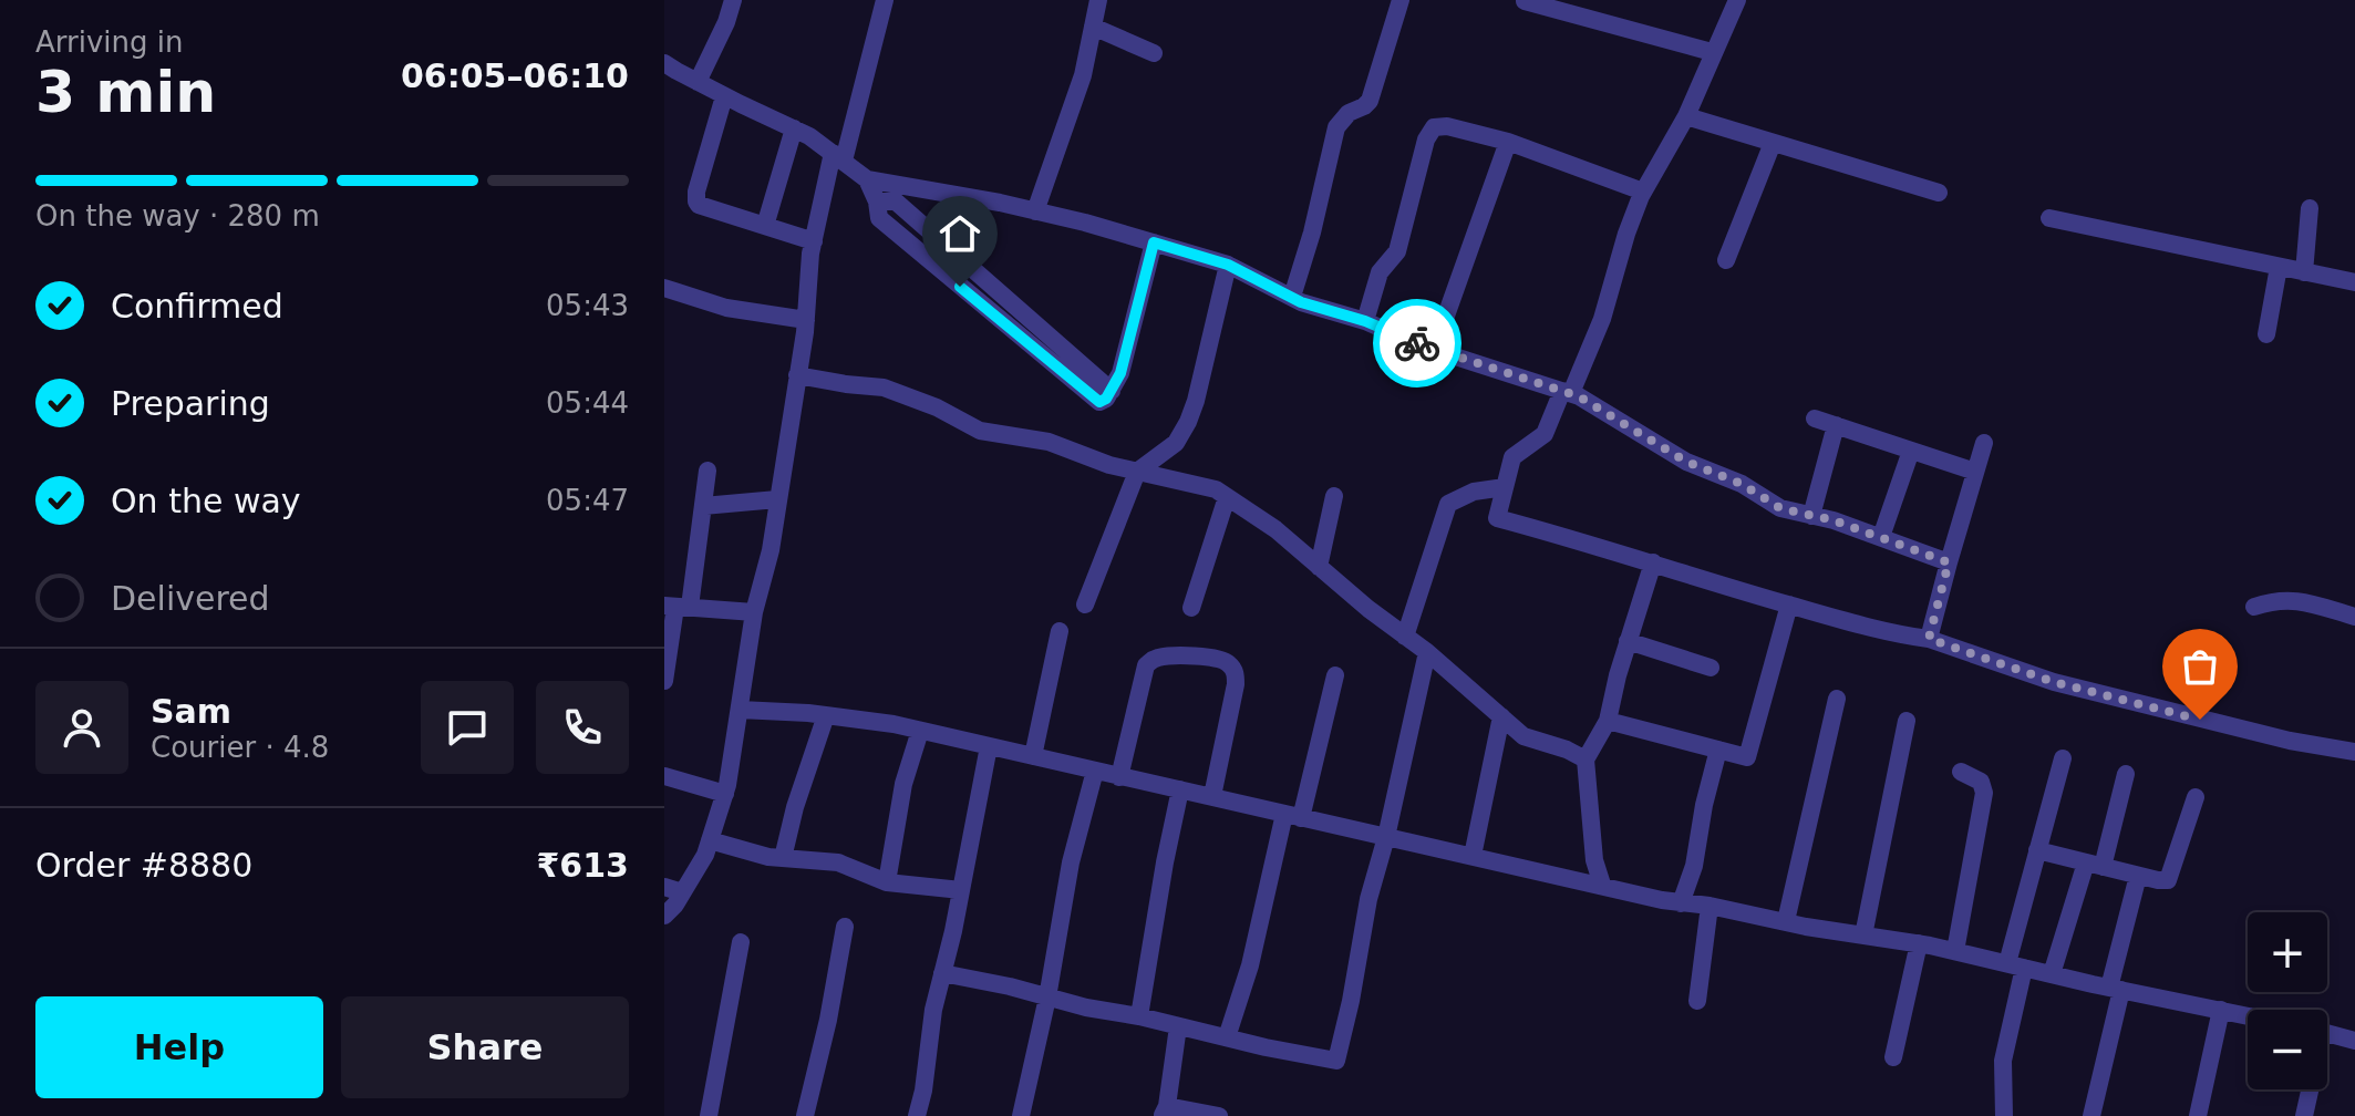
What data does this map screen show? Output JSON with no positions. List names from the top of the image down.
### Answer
{
  "page": {
    "heading": ["3 min", "Arriving in", "06:05–06:10"],
    "panel": [
      "Sam",
      "Courier · 4.8",
      "Order #8880",
      "₹613"
    ],
    "bar": "On the way · 280 m",
    "list": [
      ["Confirmed", "05:43"],
      ["Preparing", "05:44"],
      ["On the way", "05:47"],
      "Delivered"
    ],
    "map_buttons": ["+", "−"],
    "buttons": ["Help", "Share"]
  }
}
